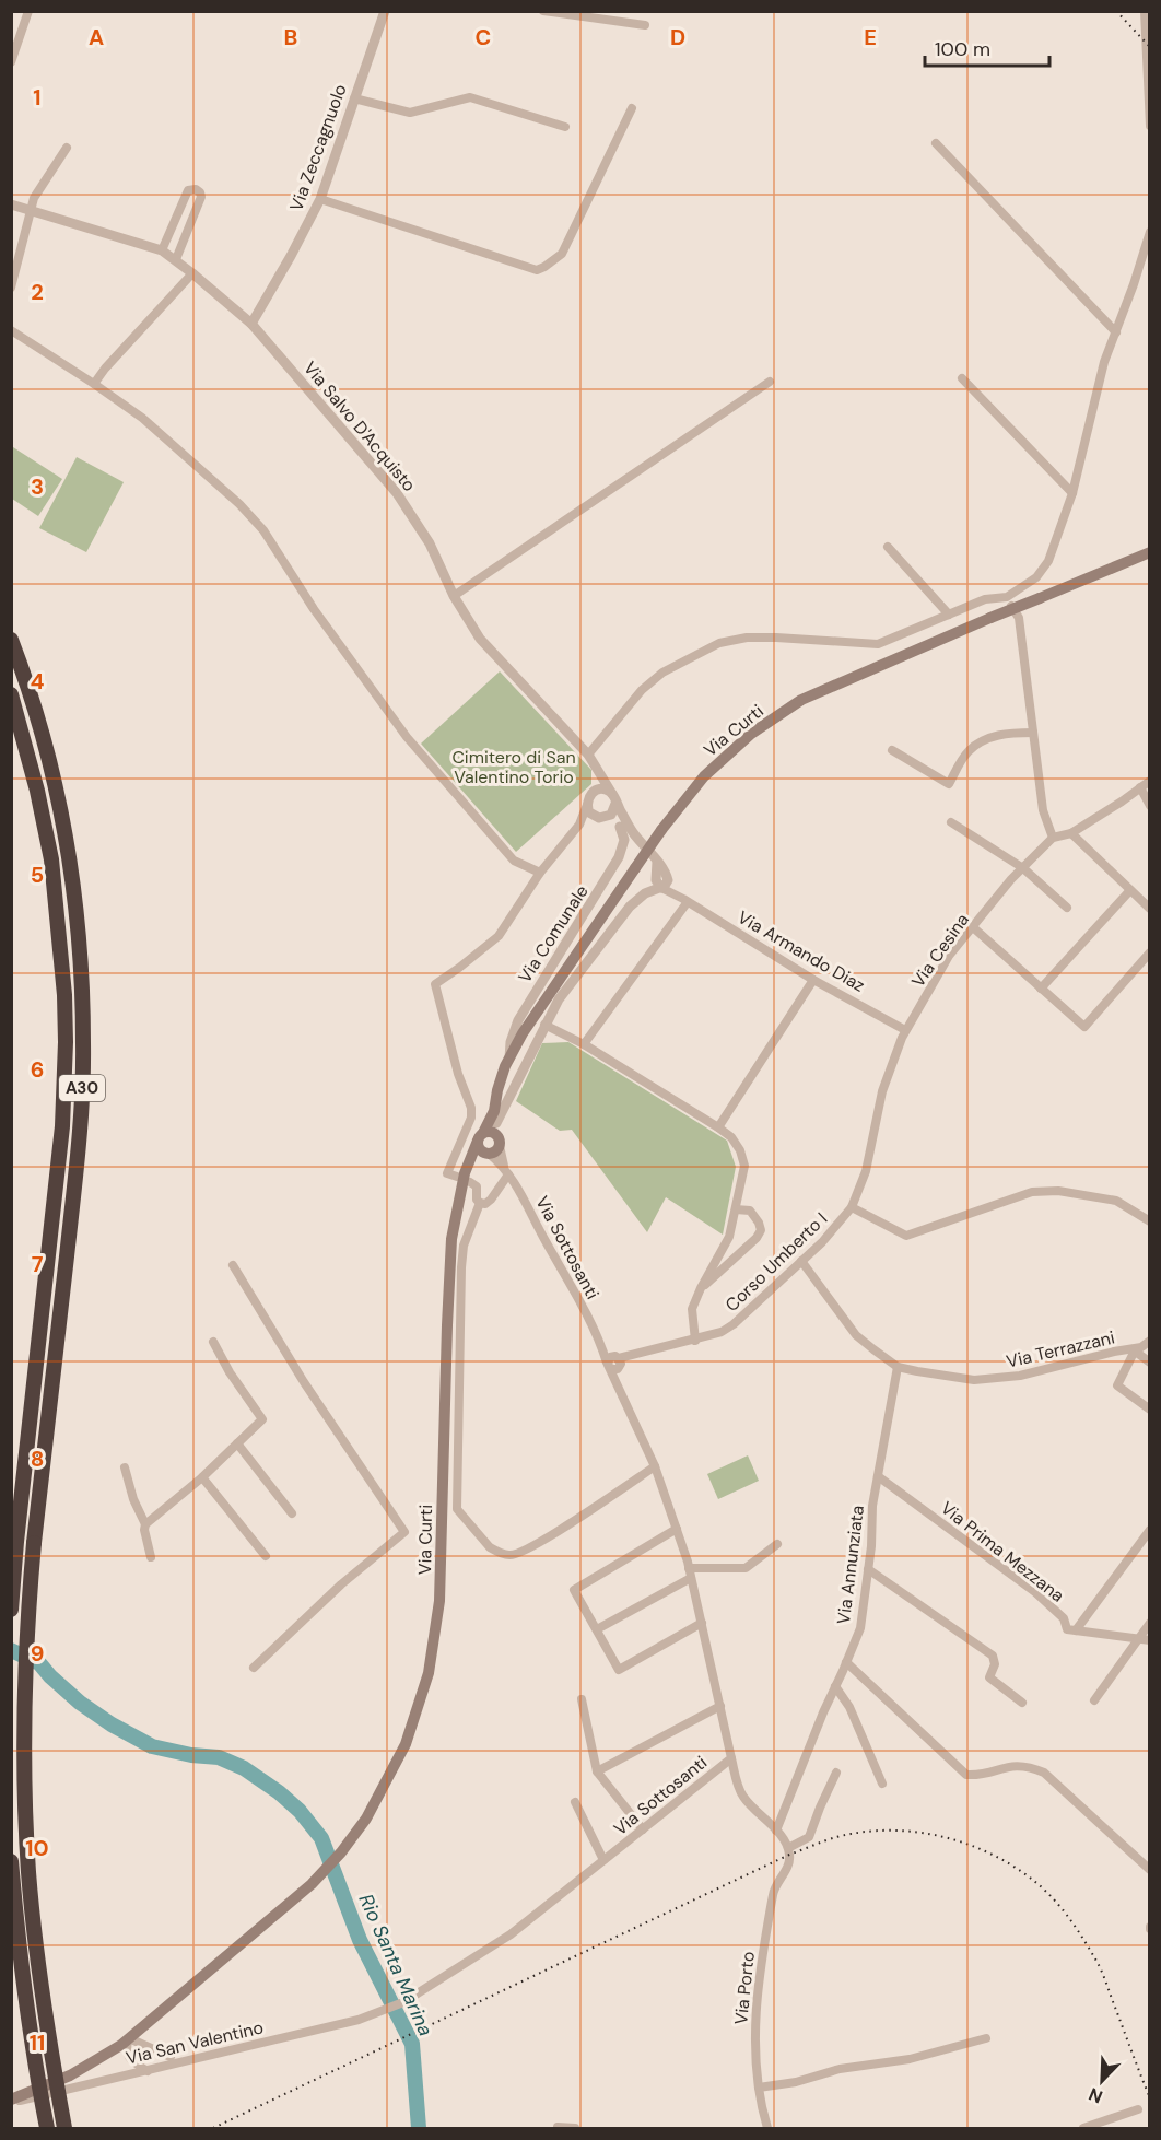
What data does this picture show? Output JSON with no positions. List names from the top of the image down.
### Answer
{
  "streets": {
    "highway": ["A30"],
    "main road": ["Via Curti", "Via San Valentino"],
    "street": [
      "Via Zeccagnuolo",
      "Via Salvo D'Acquisto",
      "Via Comunale",
      "Via Cesina",
      "Via Armando Diaz",
      "Via Sottosanti",
      "Corso Umberto I",
      "Via Terrazzani",
      "Via Prima Mezzana",
      "Via Annunziata",
      "Via Porto"
    ]
  },
  "crossings": [
    ["Via Zeccagnuolo", "Via Salvo D'Acquisto"],
    ["Via Curti", "Via Comunale"],
    ["Via Curti", "Via Armando Diaz"],
    ["Via Curti", "Via Sottosanti"],
    ["Via Curti", "Via San Valentino"],
    ["Via Cesina", "Via Armando Diaz"],
    ["Via Cesina", "Corso Umberto I"],
    ["Via Sottosanti", "Corso Umberto I"],
    ["Via Sottosanti", "Via San Valentino"],
    ["Via Terrazzani", "Via Annunziata"],
    ["Via Prima Mezzana", "Via Annunziata"]
  ],
  "water": ["Rio Santa Marina"],
  "parks": ["Cimitero di San Valentino Torio"],
  "scale_bar": "100 m",
  "north": "bottom left",
  "grid": {
    "columns": [
      "A",
      "B",
      "C",
      "D",
      "E"
    ],
    "rows": [
      "1",
      "2",
      "3",
      "4",
      "5",
      "6",
      "7",
      "8",
      "9",
      "10",
      "11"
    ]
  }
}
